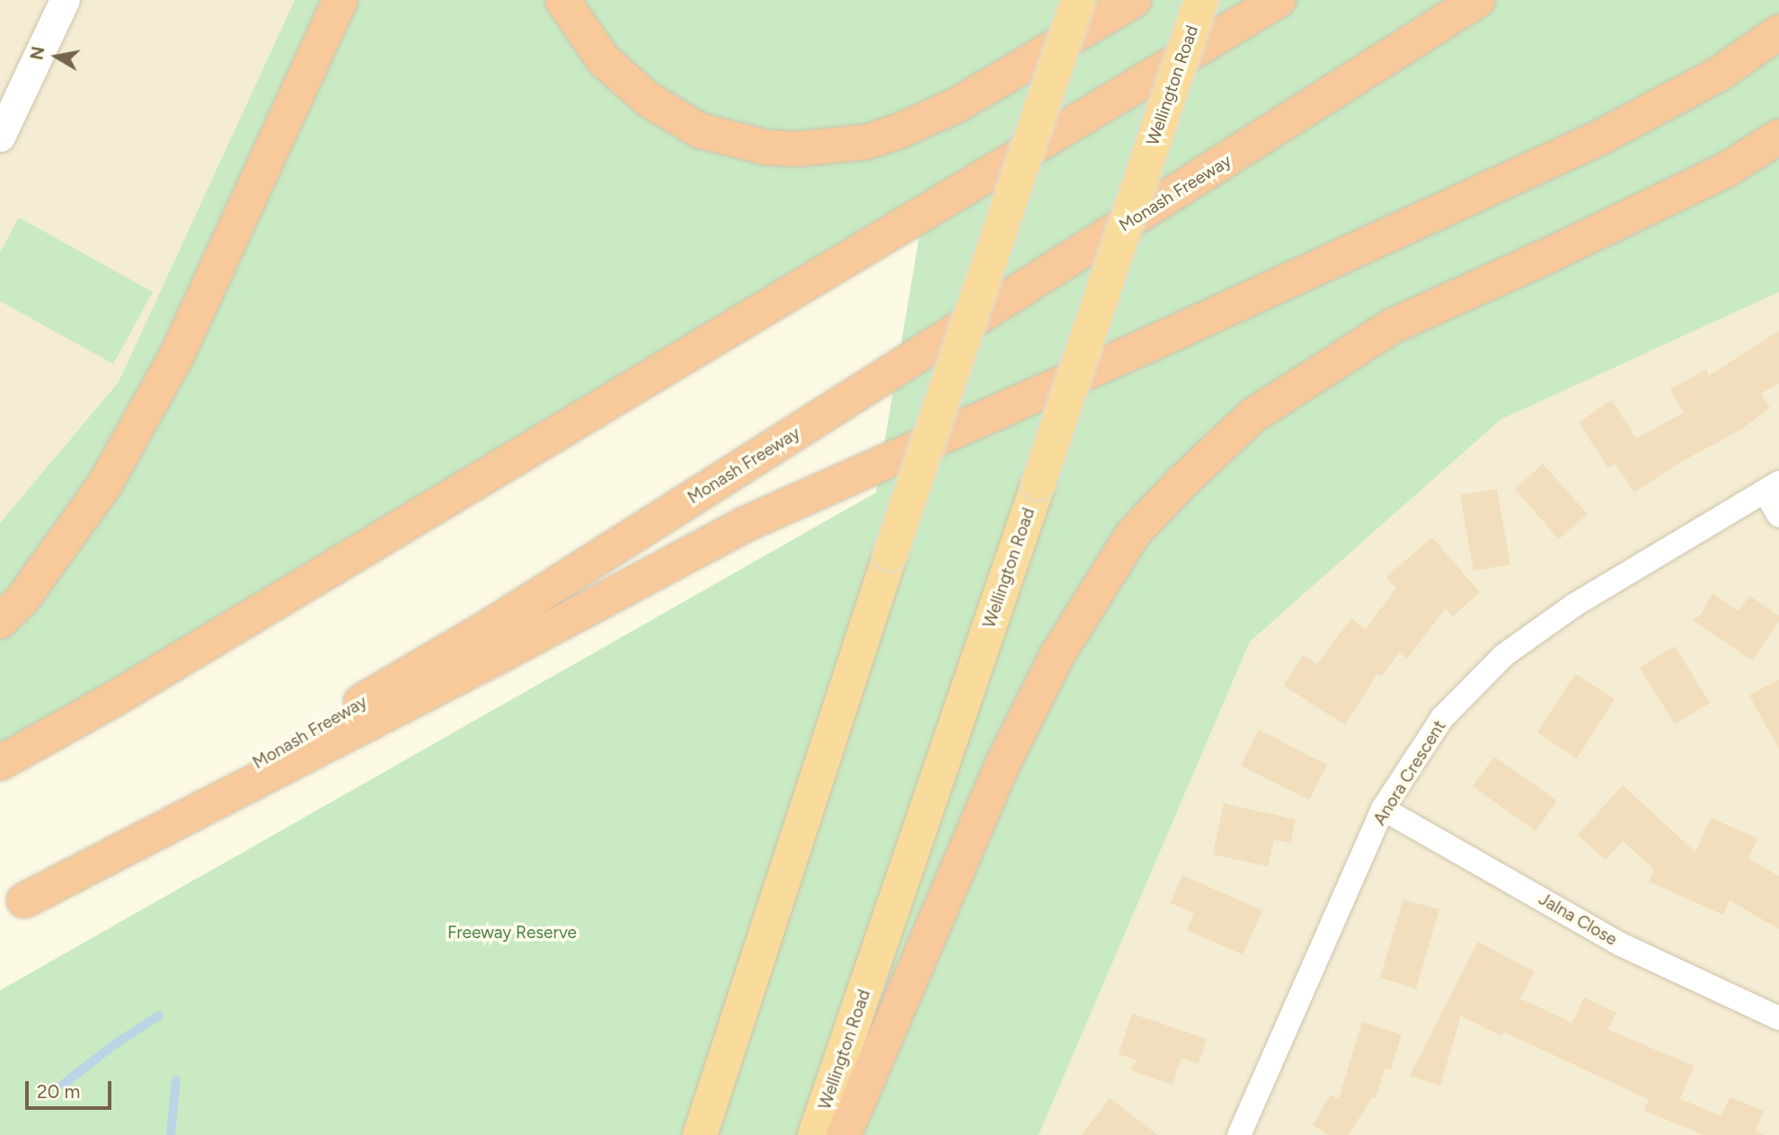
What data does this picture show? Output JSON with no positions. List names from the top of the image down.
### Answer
{
  "streets": {
    "highway": ["Wellington Road", "Monash Freeway"],
    "street": ["Anora Crescent", "Jalna Close"]
  },
  "crossings": [
    ["Anora Crescent", "Jalna Close"]
  ],
  "parks": ["Freeway Reserve"],
  "scale_bar": "20 m",
  "north": "left"
}
